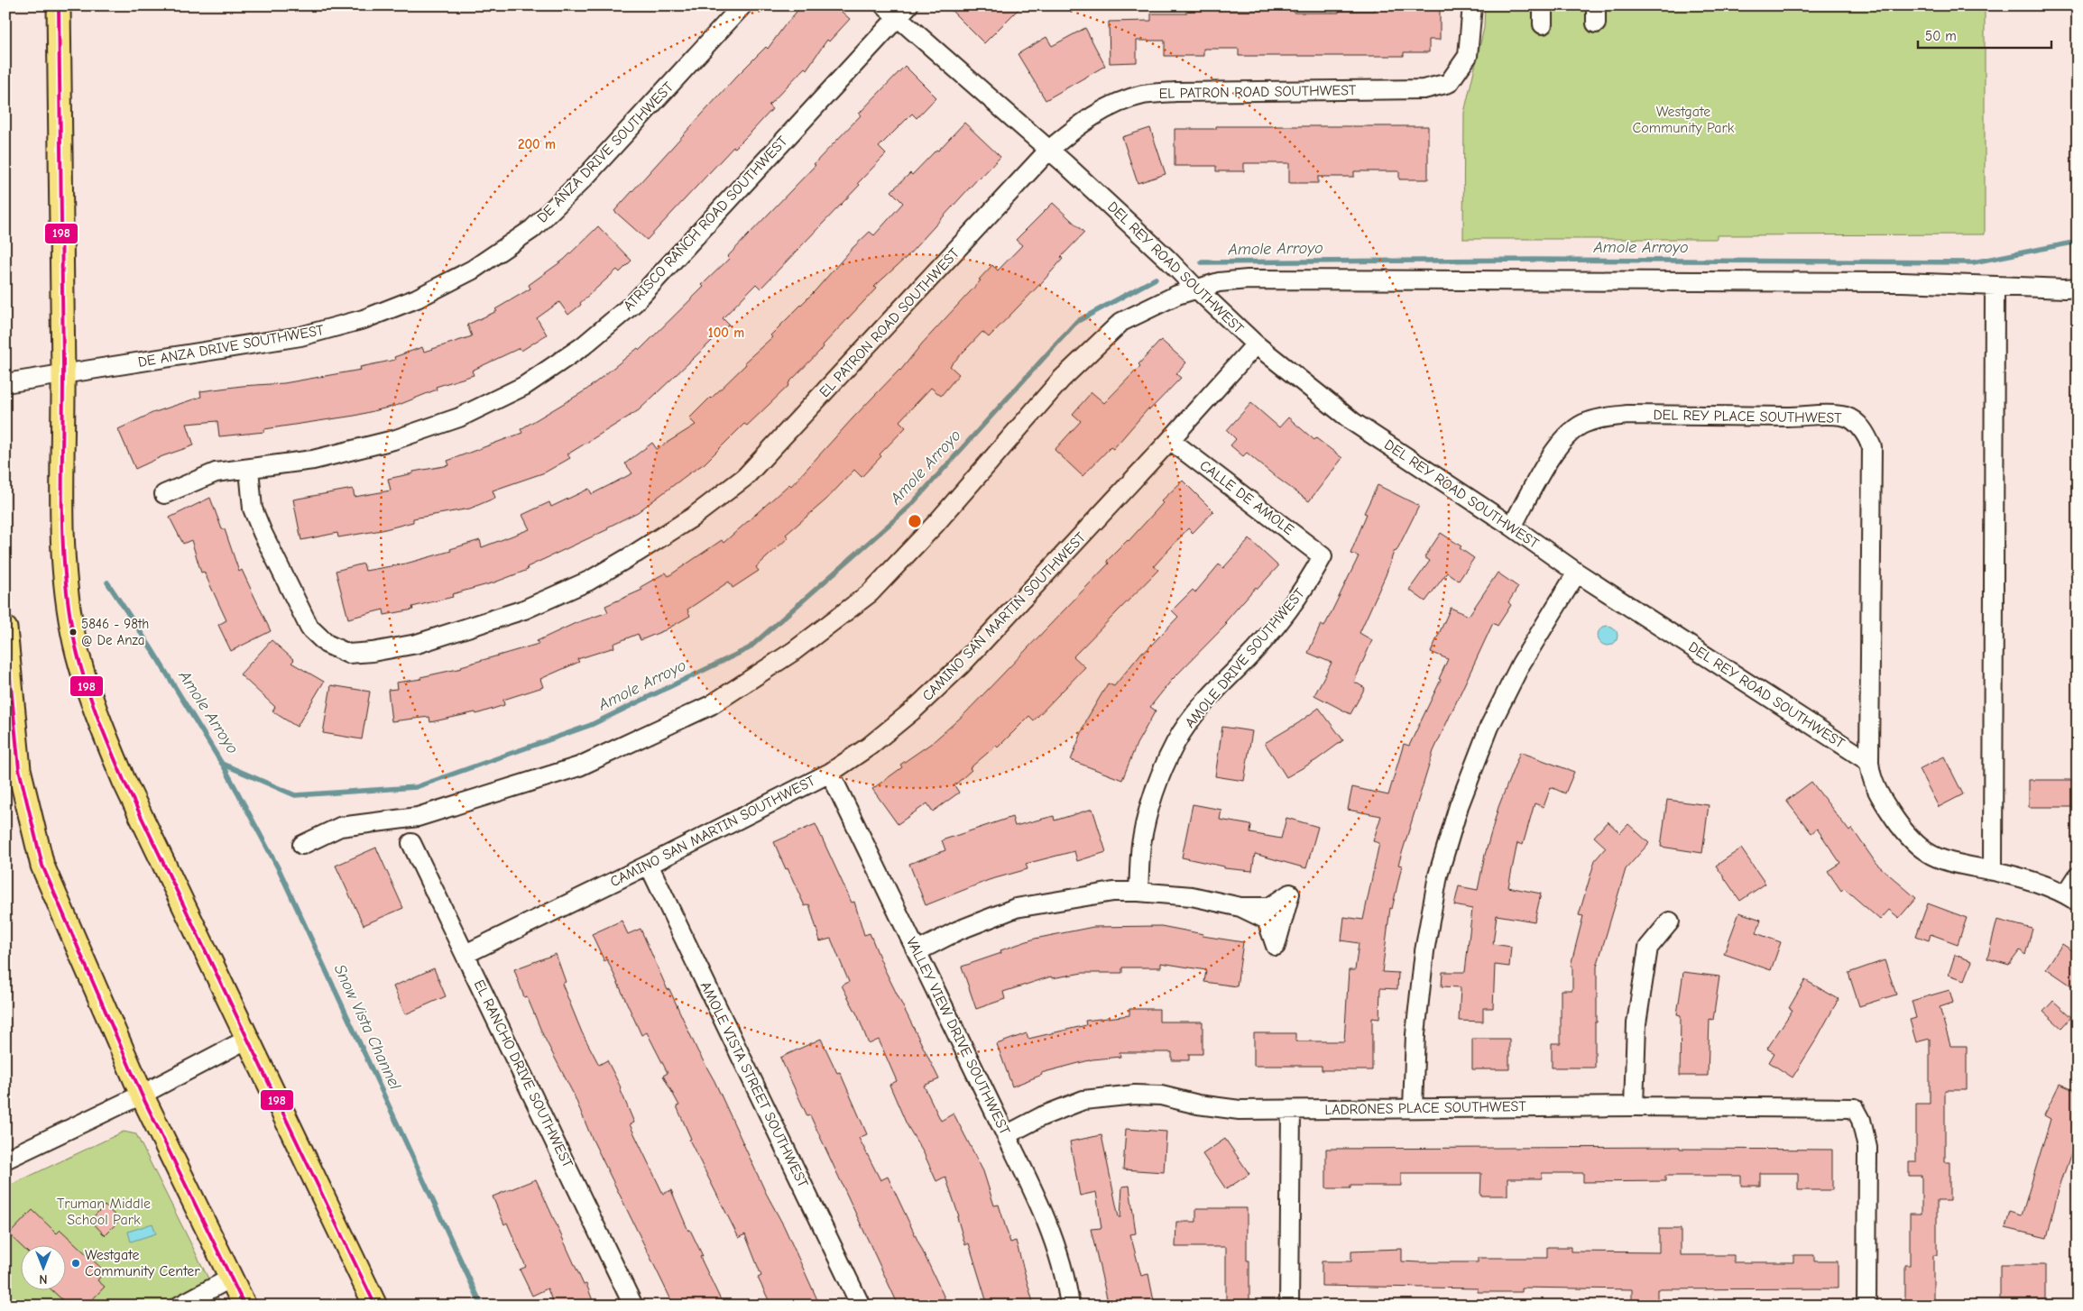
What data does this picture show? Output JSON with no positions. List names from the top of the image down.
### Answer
{
  "streets": {
    "street": [
      "EL PATRON ROAD SOUTHWEST",
      "DE ANZA DRIVE SOUTHWEST",
      "ATRISCO RANCH ROAD SOUTHWEST",
      "DEL REY ROAD SOUTHWEST",
      "DEL REY PLACE SOUTHWEST",
      "CALLE DE AMOLE",
      "CAMINO SAN MARTIN SOUTHWEST",
      "AMOLE DRIVE SOUTHWEST",
      "VALLEY VIEW DRIVE SOUTHWEST",
      "EL RANCHO DRIVE SOUTHWEST",
      "AMOLE VISTA STREET SOUTHWEST",
      "LADRONES PLACE SOUTHWEST"
    ]
  },
  "crossings": [
    ["EL PATRON ROAD SOUTHWEST", "ATRISCO RANCH ROAD SOUTHWEST"],
    ["EL PATRON ROAD SOUTHWEST", "DEL REY ROAD SOUTHWEST"],
    ["ATRISCO RANCH ROAD SOUTHWEST", "DEL REY ROAD SOUTHWEST"],
    ["DEL REY ROAD SOUTHWEST", "DEL REY PLACE SOUTHWEST"],
    ["DEL REY ROAD SOUTHWEST", "CAMINO SAN MARTIN SOUTHWEST"],
    ["CALLE DE AMOLE", "CAMINO SAN MARTIN SOUTHWEST"],
    ["CALLE DE AMOLE", "AMOLE DRIVE SOUTHWEST"],
    ["CAMINO SAN MARTIN SOUTHWEST", "VALLEY VIEW DRIVE SOUTHWEST"],
    ["CAMINO SAN MARTIN SOUTHWEST", "EL RANCHO DRIVE SOUTHWEST"],
    ["CAMINO SAN MARTIN SOUTHWEST", "AMOLE VISTA STREET SOUTHWEST"],
    ["VALLEY VIEW DRIVE SOUTHWEST", "LADRONES PLACE SOUTHWEST"]
  ],
  "water": ["Amole Arroyo", "Snow Vista Channel"],
  "parks": ["Westgate Community Park", "Truman Middle School Park"],
  "places": ["5846 - 98th @ De Anza", "Westgate Community Center"],
  "lines": ["transit line 198"],
  "scale_bar": "50 m",
  "north": "bottom",
  "rings": ["200 m", "100 m"]
}
